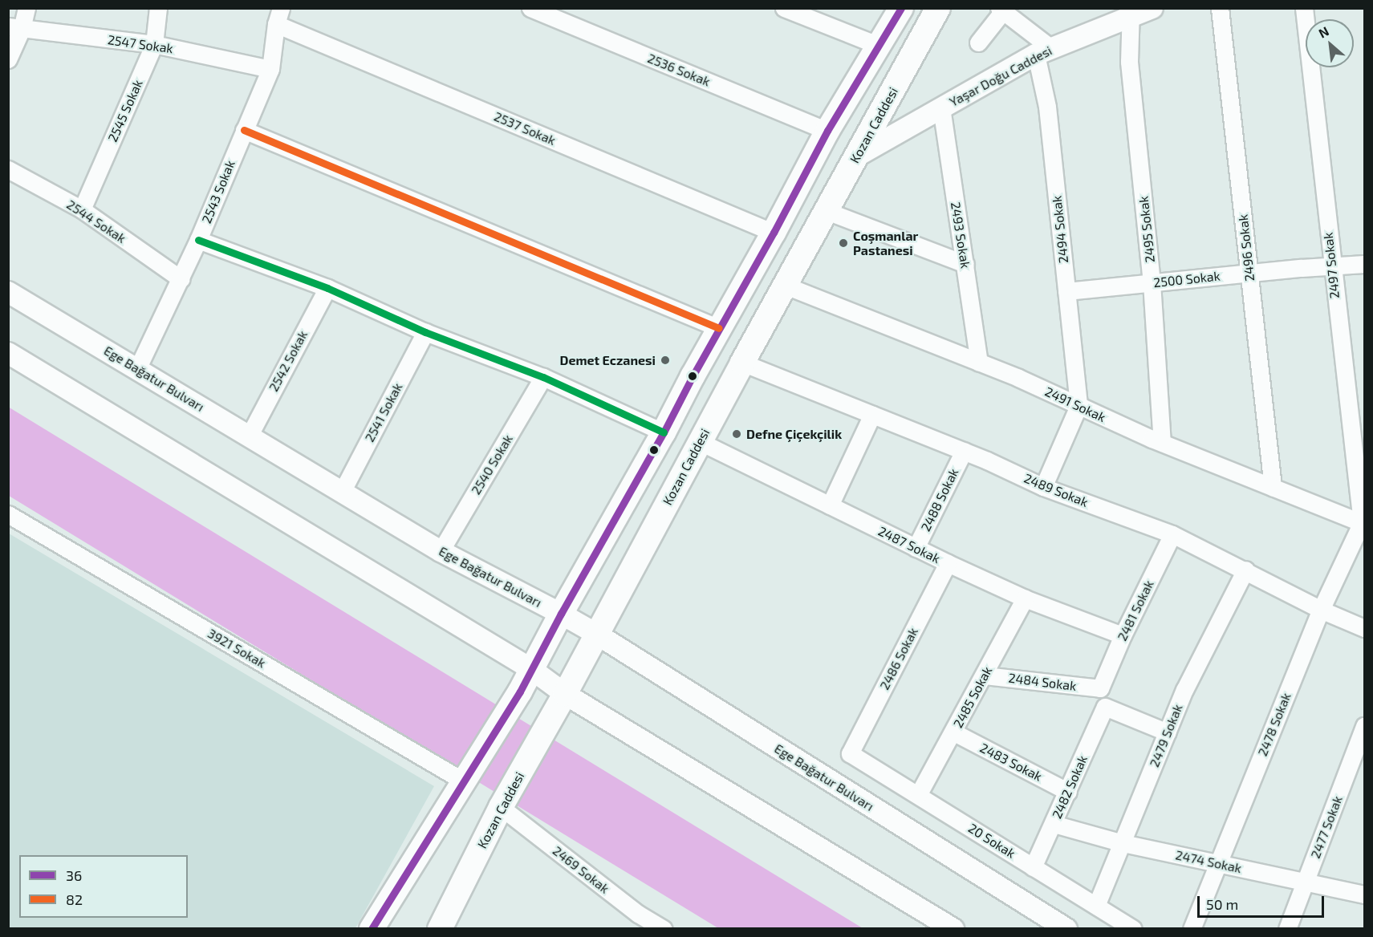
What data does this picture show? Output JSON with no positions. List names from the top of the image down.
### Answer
{
  "streets": {
    "highway": ["Kozan Caddesi"],
    "main road": ["Yaşar Doğu Caddesi", "Ege Bağatur Bulvarı"],
    "street": [
      "2547 Sokak",
      "2536 Sokak",
      "2545 Sokak",
      "2537 Sokak",
      "2543 Sokak",
      "2544 Sokak",
      "2494 Sokak",
      "2495 Sokak",
      "2493 Sokak",
      "2496 Sokak",
      "2497 Sokak",
      "2500 Sokak",
      "2542 Sokak",
      "2491 Sokak",
      "2541 Sokak",
      "2540 Sokak",
      "2489 Sokak",
      "2488 Sokak",
      "2487 Sokak",
      "2481 Sokak",
      "3921 Sokak",
      "2486 Sokak",
      "2484 Sokak",
      "2485 Sokak",
      "2478 Sokak",
      "2479 Sokak",
      "2483 Sokak",
      "2482 Sokak",
      "2477 Sokak",
      "20 Sokak",
      "2474 Sokak",
      "2469 Sokak"
    ]
  },
  "crossings": [
    ["2547 Sokak", "2545 Sokak"],
    ["2547 Sokak", "2543 Sokak"],
    ["Yaşar Doğu Caddesi", "Kozan Caddesi"],
    ["Yaşar Doğu Caddesi", "2494 Sokak"],
    ["Yaşar Doğu Caddesi", "2495 Sokak"],
    ["Yaşar Doğu Caddesi", "2493 Sokak"],
    ["2545 Sokak", "2544 Sokak"],
    ["Kozan Caddesi", "Ege Bağatur Bulvarı"],
    ["Kozan Caddesi", "2491 Sokak"],
    ["Kozan Caddesi", "2489 Sokak"],
    ["Kozan Caddesi", "2487 Sokak"],
    ["Kozan Caddesi", "2469 Sokak"],
    ["2537 Sokak", "2543 Sokak"],
    ["2543 Sokak", "2544 Sokak"],
    ["2543 Sokak", "Ege Bağatur Bulvarı"],
    ["2494 Sokak", "2500 Sokak"],
    ["2494 Sokak", "2491 Sokak"],
    ["2495 Sokak", "2500 Sokak"],
    ["2495 Sokak", "2491 Sokak"],
    ["2493 Sokak", "2491 Sokak"],
    ["2496 Sokak", "2500 Sokak"],
    ["2496 Sokak", "2491 Sokak"],
    ["2497 Sokak", "2500 Sokak"],
    ["2497 Sokak", "2491 Sokak"],
    ["2497 Sokak", "2478 Sokak"],
    ["2542 Sokak", "Ege Bağatur Bulvarı"],
    ["Ege Bağatur Bulvarı", "2541 Sokak"],
    ["Ege Bağatur Bulvarı", "2540 Sokak"],
    ["2491 Sokak", "2478 Sokak"],
    ["2489 Sokak", "2488 Sokak"],
    ["2489 Sokak", "2481 Sokak"],
    ["2489 Sokak", "2478 Sokak"],
    ["2489 Sokak", "2479 Sokak"],
    ["2488 Sokak", "2487 Sokak"],
    ["2487 Sokak", "2481 Sokak"],
    ["2487 Sokak", "2486 Sokak"],
    ["2487 Sokak", "2485 Sokak"],
    ["2481 Sokak", "2484 Sokak"],
    ["2486 Sokak", "20 Sokak"],
    ["2484 Sokak", "2485 Sokak"],
    ["2485 Sokak", "2483 Sokak"],
    ["2485 Sokak", "20 Sokak"],
    ["2478 Sokak", "2474 Sokak"],
    ["2479 Sokak", "2482 Sokak"],
    ["2479 Sokak", "20 Sokak"],
    ["2479 Sokak", "2474 Sokak"],
    ["2483 Sokak", "2482 Sokak"],
    ["2482 Sokak", "20 Sokak"],
    ["2482 Sokak", "2474 Sokak"],
    ["2477 Sokak", "2474 Sokak"]
  ],
  "places": ["Coşmanlar Pastanesi", "Demet Eczanesi", "Defne Çiçekçilik"],
  "lines": ["transit line 36", "transit line 82"],
  "legend": ["36", "82"],
  "scale_bar": "50 m",
  "north": "top left"
}
